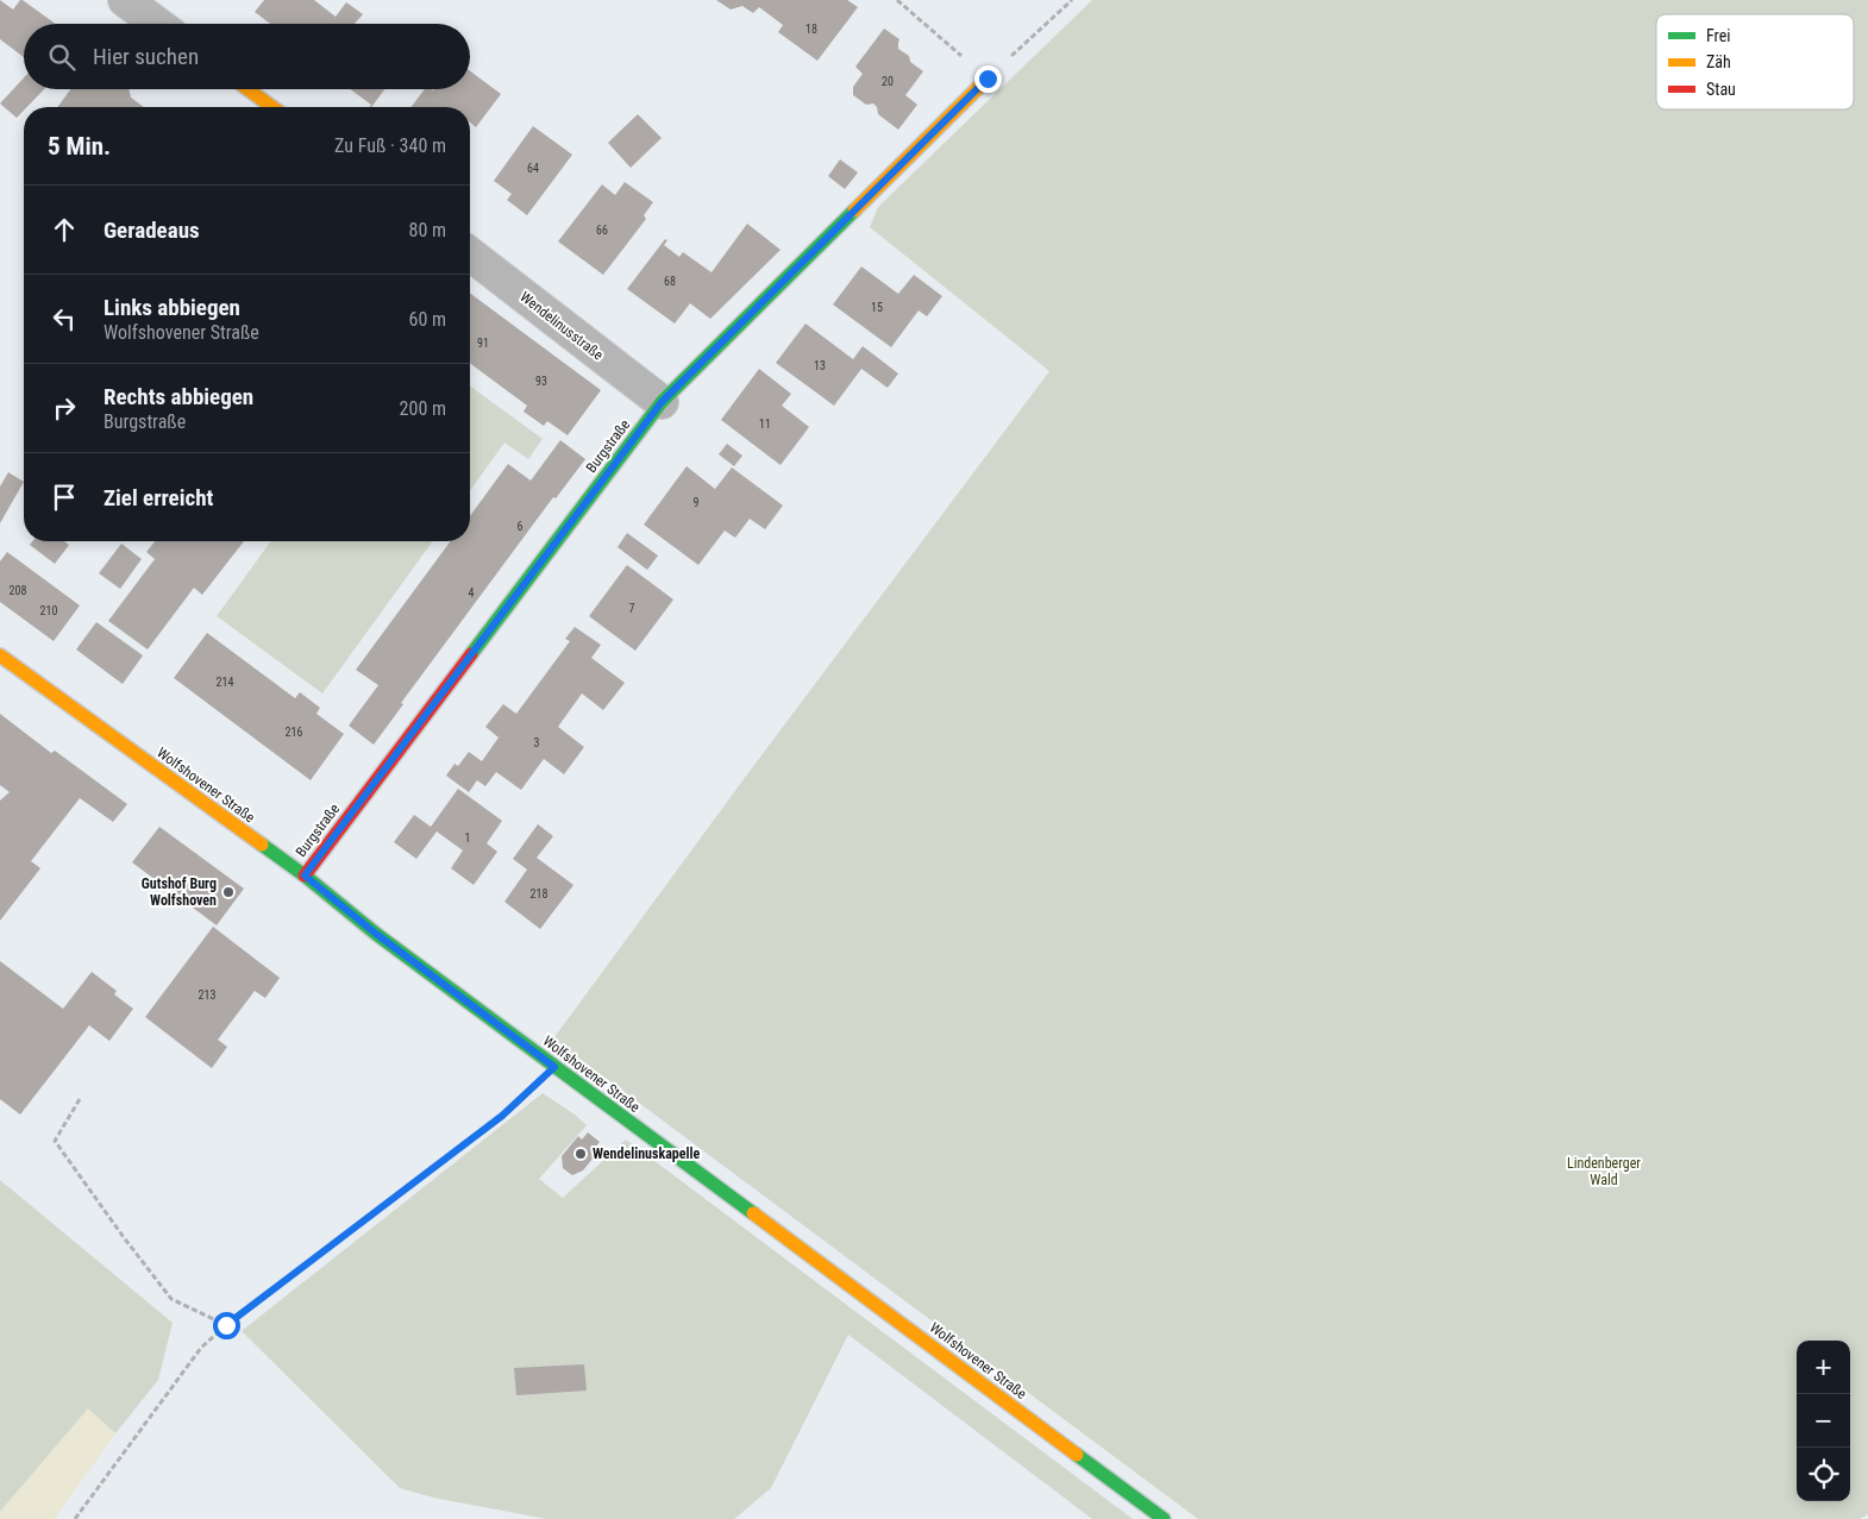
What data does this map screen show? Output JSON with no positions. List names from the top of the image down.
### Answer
{
  "streets": {
    "street": ["Wendelinusstraße", "Burgstraße", "Wolfshovener Straße"]
  },
  "crossings": [
    ["Wendelinusstraße", "Burgstraße"],
    ["Burgstraße", "Wolfshovener Straße"]
  ],
  "parks": ["Lindenberger Wald"],
  "places": ["Gutshof Burg Wolfshoven", "Wendelinuskapelle"],
  "house_numbers": [
    "18",
    "20",
    "64",
    "66",
    "68",
    "15",
    "91",
    "13",
    "93",
    "11",
    "9",
    "6",
    "208",
    "4",
    "7",
    "210",
    "214",
    "216",
    "3",
    "1",
    "218",
    "213"
  ],
  "legend": ["Frei", "Zäh", "Stau"],
  "page": {
    "search": "Hier suchen",
    "heading": ["5 Min.", "Zu Fuß · 340 m"],
    "list": [
      ["Geradeaus", "80 m"],
      ["Links abbiegen", "Wolfshovener Straße", "60 m"],
      ["Rechts abbiegen", "Burgstraße", "200 m"],
      "Ziel erreicht"
    ],
    "map_buttons": ["+", "−"]
  }
}
